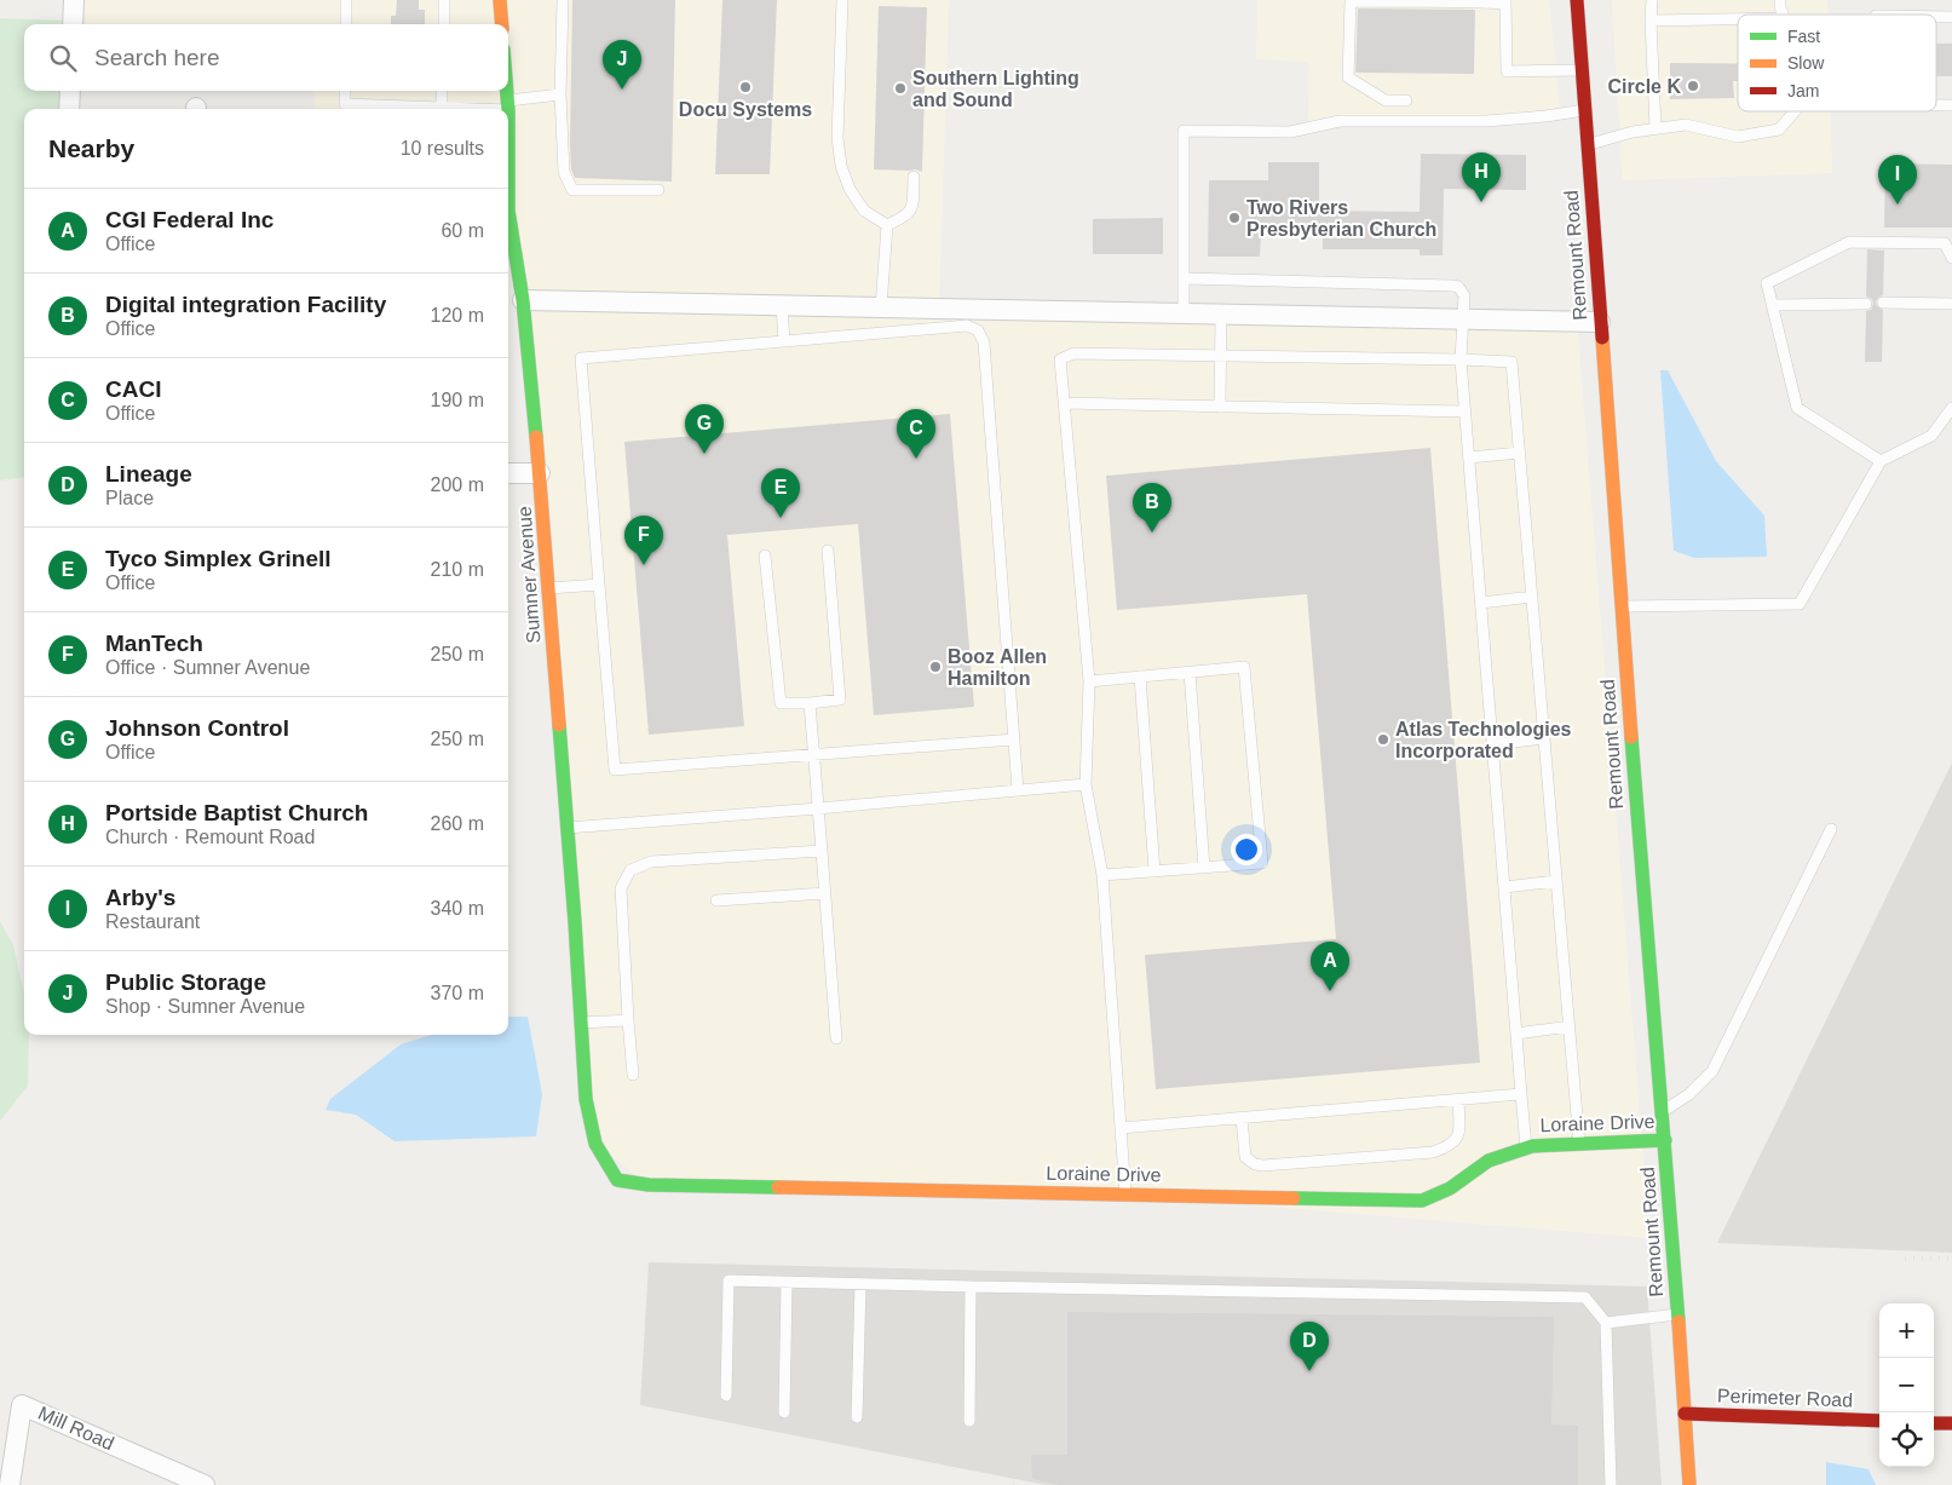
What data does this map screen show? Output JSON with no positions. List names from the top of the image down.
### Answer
{
  "streets": {
    "street": [
      "Remount Road",
      "Sumner Avenue",
      "Loraine Drive",
      "Perimeter Road",
      "Mill Road"
    ]
  },
  "crossings": [
    ["Remount Road", "Loraine Drive"],
    ["Remount Road", "Perimeter Road"],
    ["Sumner Avenue", "Loraine Drive"]
  ],
  "places": [
    "Circle K",
    "Docu Systems",
    "Southern Lighting and Sound",
    "Two Rivers Presbyterian Church",
    "Booz Allen Hamilton",
    "Atlas Technologies Incorporated"
  ],
  "legend": ["Fast", "Slow", "Jam"],
  "page": {
    "search": "Search here",
    "pins": [
      "J",
      "H",
      "I",
      "G",
      "C",
      "E",
      "B",
      "F",
      "A",
      "D"
    ],
    "heading": ["Nearby", "10 results"],
    "list": [
      {
        "mark": "A",
        "name": "CGI Federal Inc",
        "note": "Office",
        "value": "60 m"
      },
      {
        "mark": "B",
        "name": "Digital integration Facility",
        "note": "Office",
        "value": "120 m"
      },
      {
        "mark": "C",
        "name": "CACI",
        "note": "Office",
        "value": "190 m"
      },
      {
        "mark": "D",
        "name": "Lineage",
        "note": "Place",
        "value": "200 m"
      },
      {
        "mark": "E",
        "name": "Tyco Simplex Grinell",
        "note": "Office",
        "value": "210 m"
      },
      {
        "mark": "F",
        "name": "ManTech",
        "note": "Office · Sumner Avenue",
        "value": "250 m"
      },
      {
        "mark": "G",
        "name": "Johnson Control",
        "note": "Office",
        "value": "250 m"
      },
      {
        "mark": "H",
        "name": "Portside Baptist Church",
        "note": "Church · Remount Road",
        "value": "260 m"
      },
      {
        "mark": "I",
        "name": "Arby's",
        "note": "Restaurant",
        "value": "340 m"
      },
      {
        "mark": "J",
        "name": "Public Storage",
        "note": "Shop · Sumner Avenue",
        "value": "370 m"
      }
    ],
    "map_buttons": ["+", "−"]
  }
}
